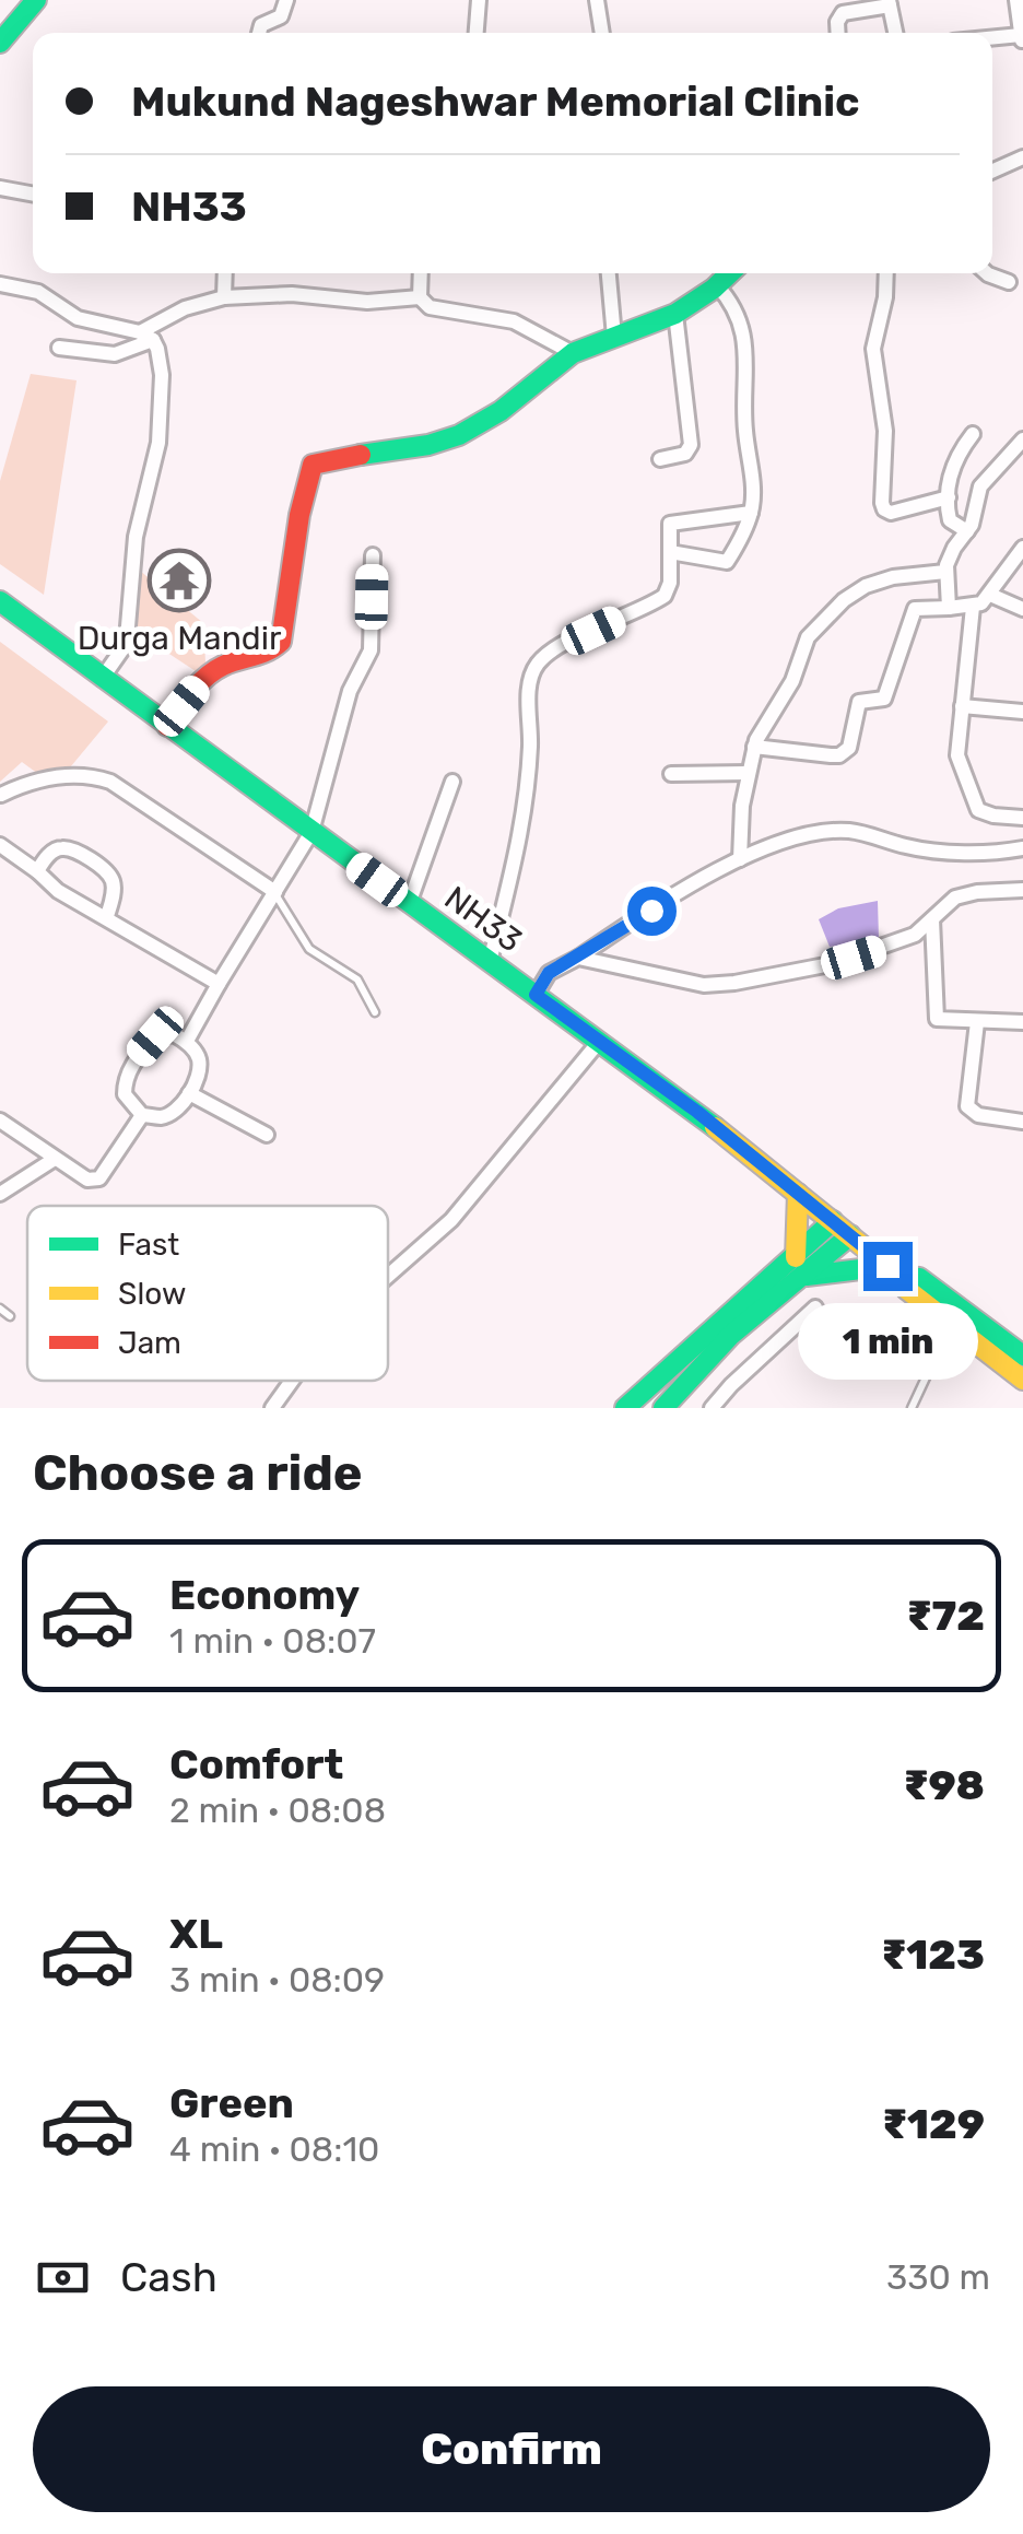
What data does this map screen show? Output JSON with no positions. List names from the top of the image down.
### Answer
{
  "streets": {
    "main road": ["NH33"]
  },
  "places": {
    "temple": ["Durga Mandir"]
  },
  "legend": ["Fast", "Slow", "Jam"],
  "page": {
    "banner": ["Mukund Nageshwar Memorial Clinic", "NH33"],
    "bubble": "1 min",
    "heading": "Choose a ride",
    "list": [
      {
        "name": "Economy",
        "note": "1 min · 08:07",
        "value": "₹72"
      },
      {
        "name": "Comfort",
        "note": "2 min · 08:08",
        "value": "₹98"
      },
      {
        "name": "XL",
        "note": "3 min · 08:09",
        "value": "₹123"
      },
      {
        "name": "Green",
        "note": "4 min · 08:10",
        "value": "₹129"
      }
    ],
    "pay": ["Cash", "330 m"],
    "buttons": "Confirm"
  }
}
